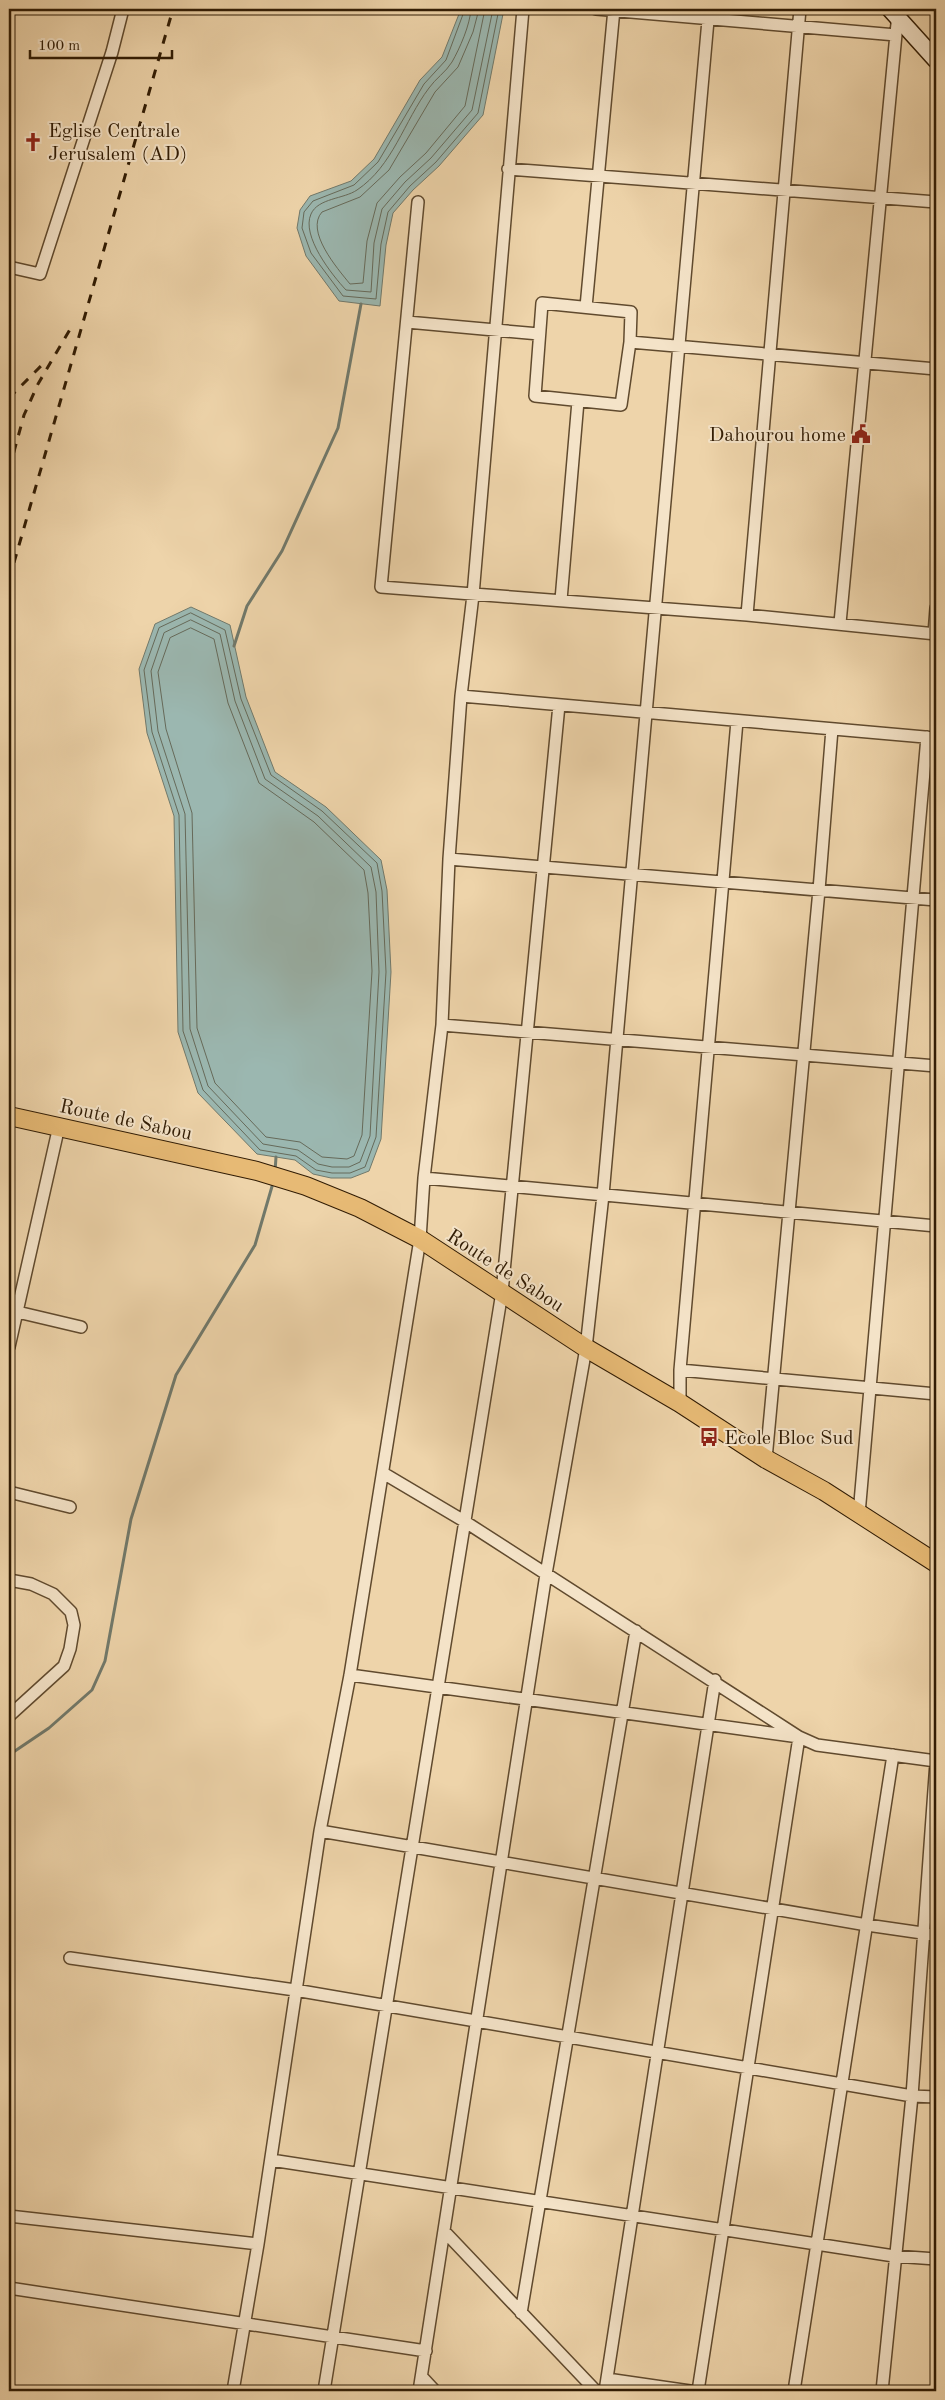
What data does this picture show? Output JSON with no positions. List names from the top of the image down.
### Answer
{
  "streets": {
    "main road": ["Route de Sabou"]
  },
  "places": {
    "church": ["Eglise Centrale Jerusalem (AD)"],
    "public building": ["Dahourou home"],
    "bus stop": ["Ecole Bloc Sud"]
  },
  "scale_bar": "100 m"
}
